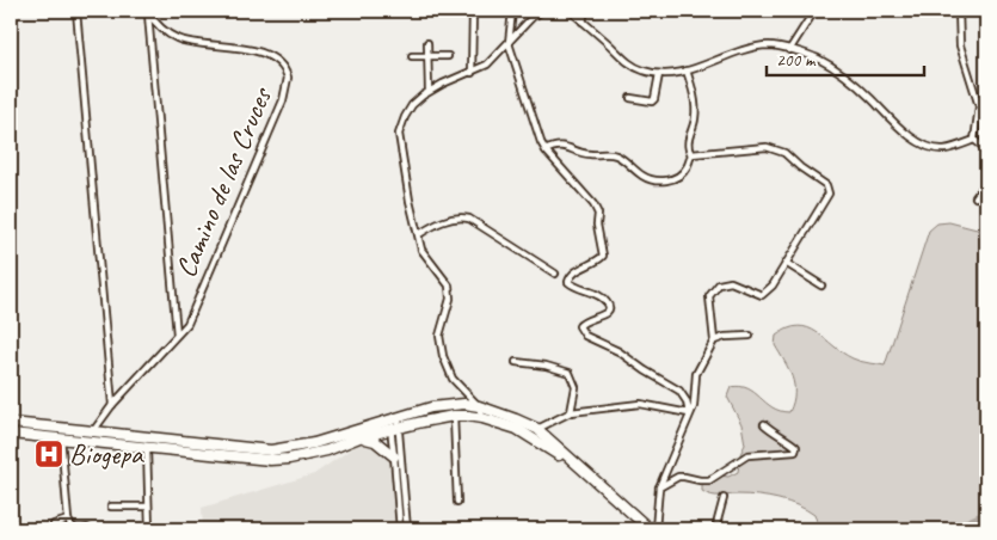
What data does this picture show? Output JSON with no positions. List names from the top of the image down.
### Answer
{
  "streets": {
    "street": ["Camino de las Cruces"]
  },
  "places": {
    "hospital": ["Biogepa"]
  },
  "scale_bar": "200 m"
}
